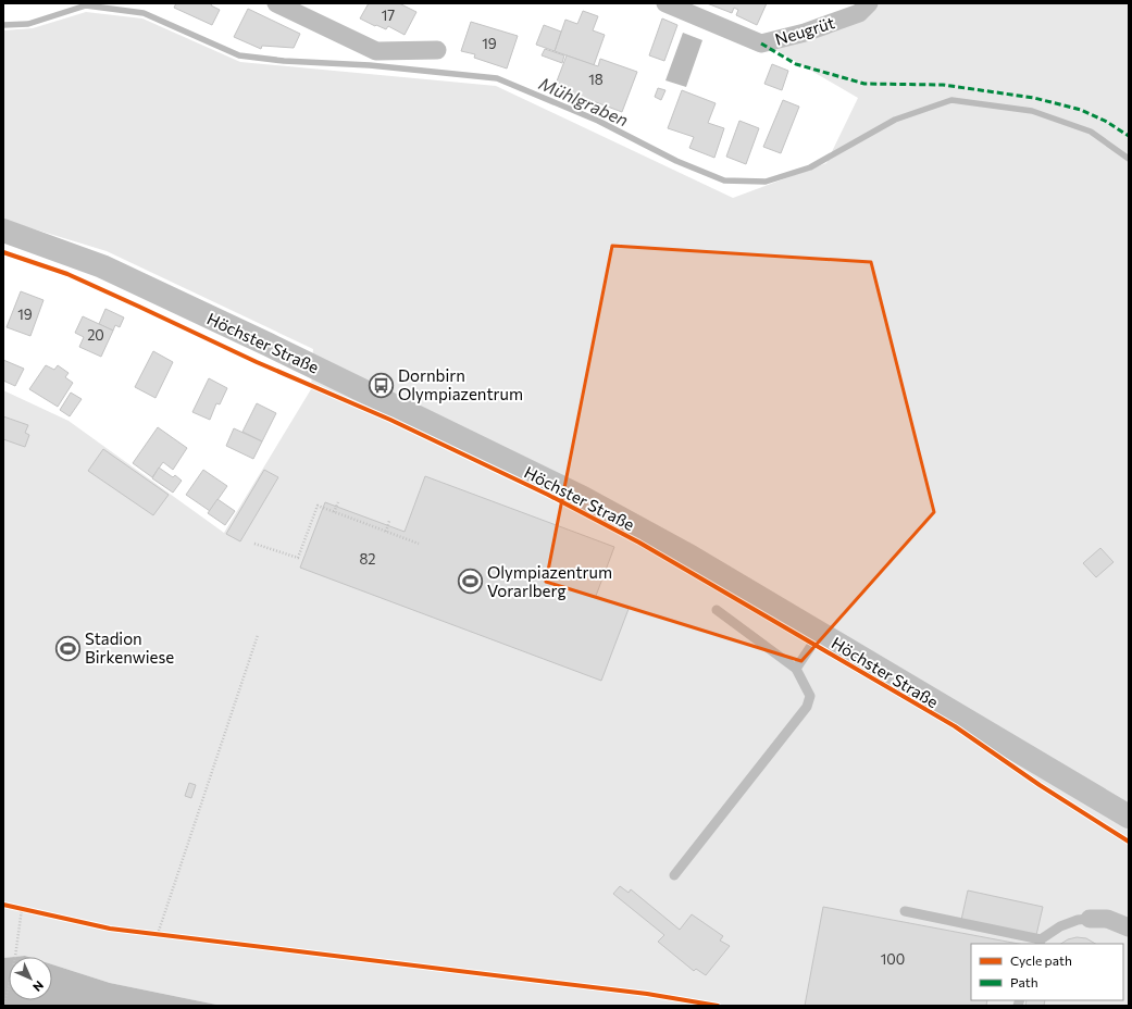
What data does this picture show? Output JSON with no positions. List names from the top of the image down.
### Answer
{
  "streets": {
    "main road": ["Höchster Straße"],
    "street": ["Neugrüt"]
  },
  "water": ["Mühlgraben"],
  "places": {
    "bus stop": ["Dornbirn Olympiazentrum"],
    "sports": ["Olympiazentrum Vorarlberg", "Stadion Birkenwiese"]
  },
  "house_numbers": [
    "17",
    "19",
    "18",
    "19",
    "20",
    "82",
    "100"
  ],
  "legend": ["Cycle path", "Path"],
  "north": "bottom right"
}
